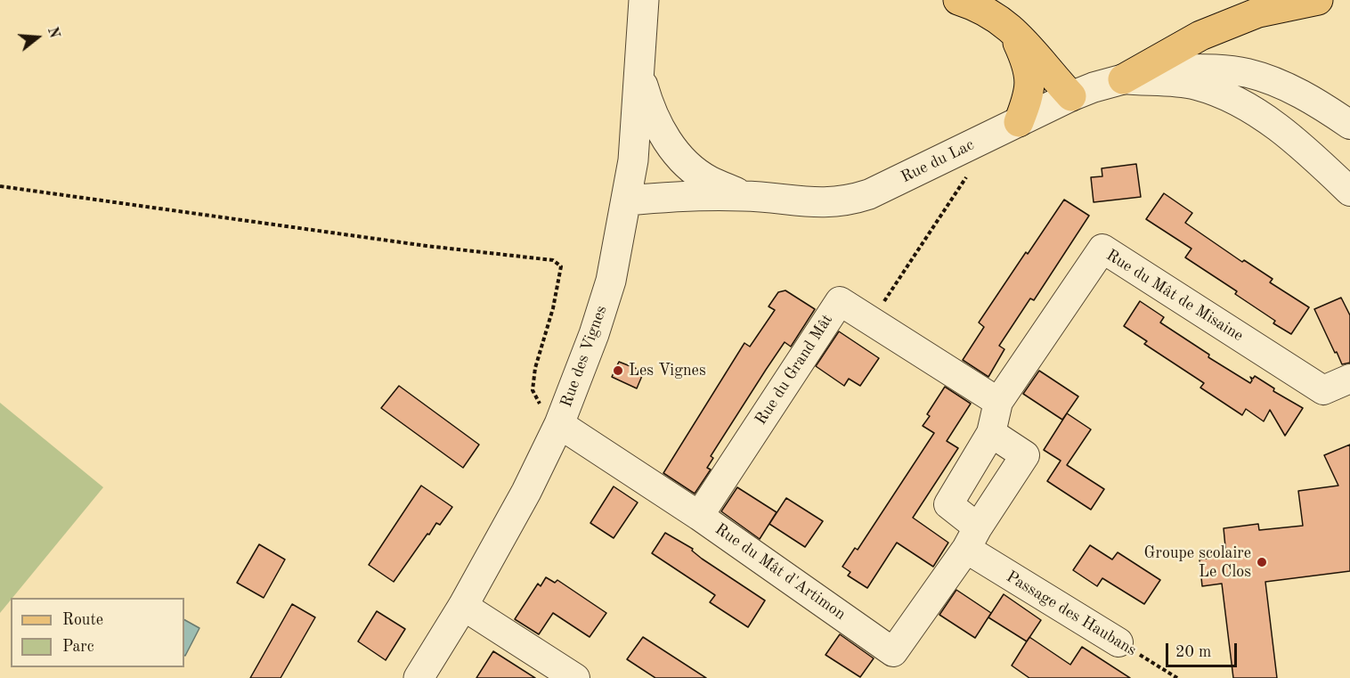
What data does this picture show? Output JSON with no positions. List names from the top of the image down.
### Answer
{
  "streets": {
    "street": [
      "Rue du Lac",
      "Rue du Mât de Misaine",
      "Rue des Vignes",
      "Rue du Grand Mât",
      "Rue du Mât d'Artimon",
      "Passage des Haubans"
    ]
  },
  "crossings": [
    ["Rue du Lac", "Rue des Vignes"],
    ["Rue du Mât de Misaine", "Rue du Grand Mât"],
    ["Rue des Vignes", "Rue du Mât d'Artimon"],
    ["Rue du Grand Mât", "Rue du Mât d'Artimon"],
    ["Rue du Mât d'Artimon", "Passage des Haubans"]
  ],
  "places": ["Les Vignes", "Groupe scolaire Le Clos"],
  "legend": ["Route", "Parc"],
  "scale_bar": "20 m",
  "north": "right"
}
